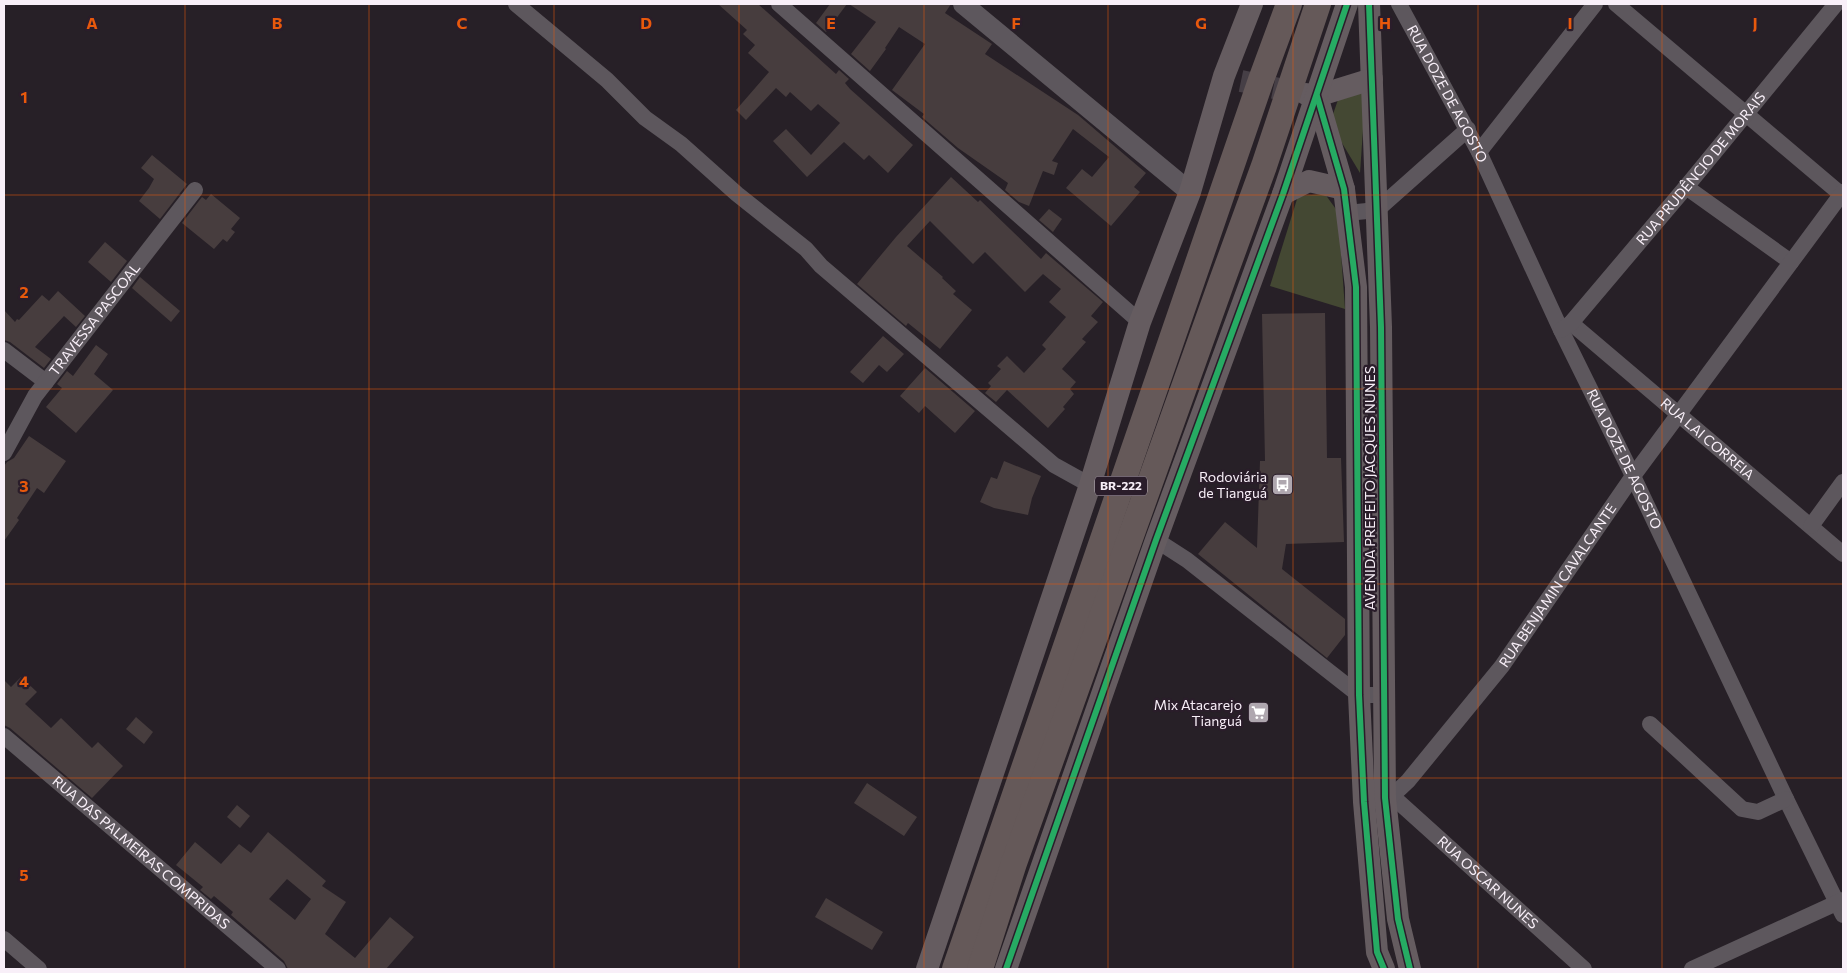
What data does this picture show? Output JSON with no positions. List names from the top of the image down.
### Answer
{
  "streets": {
    "highway": ["BR-222"],
    "main road": ["AVENIDA PREFEITO JACQUES NUNES"],
    "street": [
      "RUA DOZE DE AGOSTO",
      "RUA PRUDÊNCIO DE MORAIS",
      "TRAVESSA PASCOAL",
      "RUA LAI CORREIA",
      "RUA BENJAMIN CAVALCANTE",
      "RUA DAS PALMEIRAS COMPRIDAS",
      "RUA OSCAR NUNES"
    ]
  },
  "crossings": [
    ["RUA DOZE DE AGOSTO", "RUA PRUDÊNCIO DE MORAIS"],
    ["RUA DOZE DE AGOSTO", "RUA LAI CORREIA"],
    ["RUA DOZE DE AGOSTO", "RUA BENJAMIN CAVALCANTE"],
    ["RUA PRUDÊNCIO DE MORAIS", "RUA LAI CORREIA"],
    ["RUA LAI CORREIA", "RUA BENJAMIN CAVALCANTE"],
    ["AVENIDA PREFEITO JACQUES NUNES", "RUA BENJAMIN CAVALCANTE"],
    ["AVENIDA PREFEITO JACQUES NUNES", "RUA OSCAR NUNES"],
    ["RUA BENJAMIN CAVALCANTE", "RUA OSCAR NUNES"]
  ],
  "places": {
    "bus stop": ["Rodoviária de Tianguá"],
    "supermarket": ["Mix Atacarejo Tianguá"]
  },
  "grid": {
    "columns": [
      "A",
      "B",
      "C",
      "D",
      "E",
      "F",
      "G",
      "H",
      "I",
      "J"
    ],
    "rows": [
      "1",
      "2",
      "3",
      "4",
      "5"
    ]
  }
}
